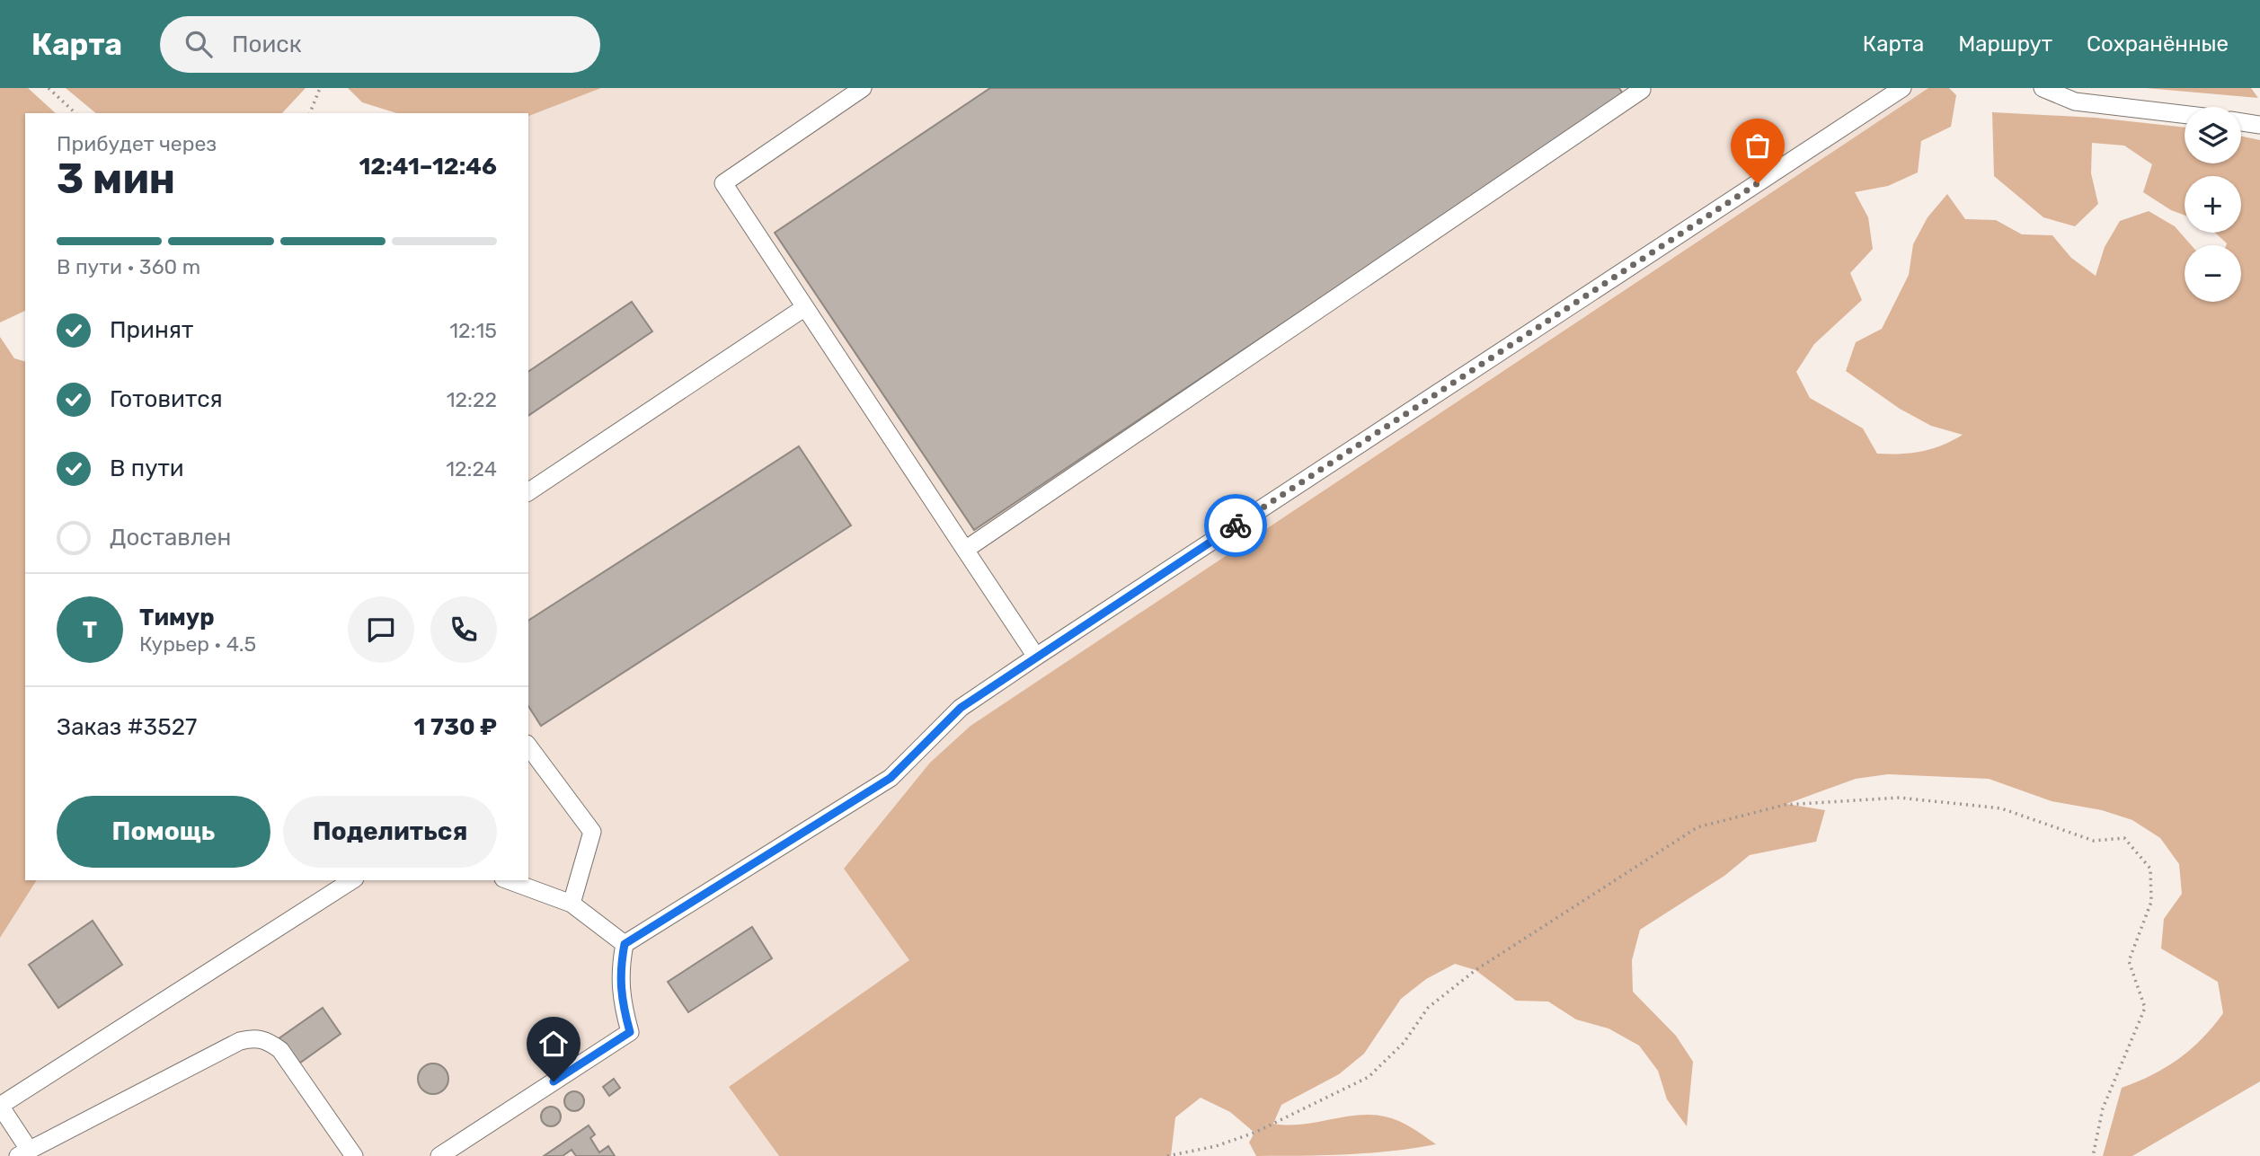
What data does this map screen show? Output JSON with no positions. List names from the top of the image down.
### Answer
{
  "page": {
    "header": "Карта",
    "search": "Поиск",
    "nav": ["Карта", "Маршрут", "Сохранённые"],
    "map_buttons": ["+", "−"],
    "heading": ["3 мин", "Прибудет через", "12:41–12:46"],
    "panel": [
      "Тимур",
      "Курьер · 4.5",
      "Заказ #3527",
      "1 730 ₽"
    ],
    "bar": "В пути · 360 m",
    "list": [
      ["Принят", "12:15"],
      ["Готовится", "12:22"],
      ["В пути", "12:24"],
      "Доставлен"
    ],
    "round": "Т",
    "buttons": ["Помощь", "Поделиться"]
  }
}
